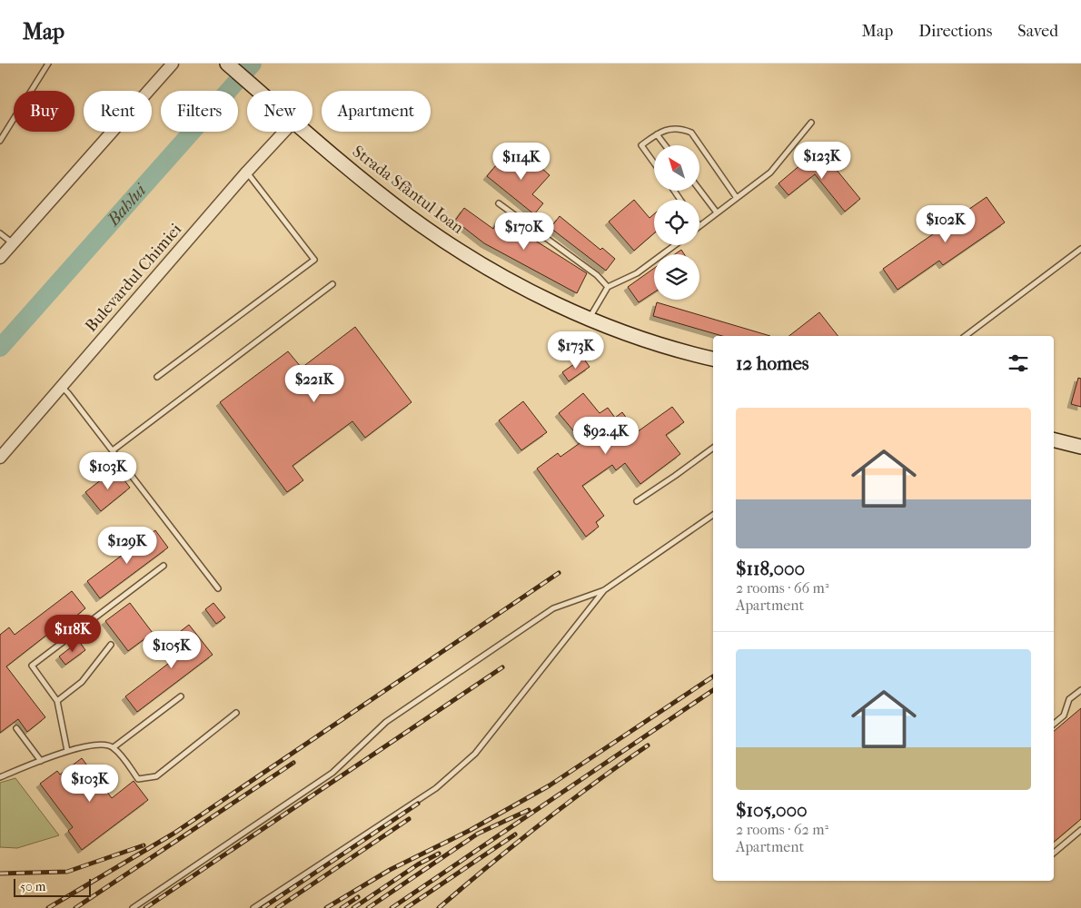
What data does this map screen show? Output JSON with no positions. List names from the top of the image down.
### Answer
{
  "streets": {
    "main road": ["Strada Sfântul Ioan"],
    "street": ["Bulevardul Chimiei"]
  },
  "water": ["Bahlui"],
  "scale_bar": "50 m",
  "north": "top left",
  "page": {
    "header": "Map",
    "nav": ["Map", "Directions", "Saved"],
    "chip": [
      "Buy",
      "Rent",
      "Filters",
      "New",
      "Apartment"
    ],
    "price": [
      "$123K",
      "$114K",
      "$102K",
      "$170K",
      "$173K",
      "$221K",
      "$92.4K",
      "$103K",
      "$129K",
      "$118K",
      "$105K",
      "$103K"
    ],
    "heading": "12 homes",
    "list": [
      {
        "name": "$118,000",
        "note": "2 rooms · 66 m² · Apartment"
      },
      {
        "name": "$105,000",
        "note": "2 rooms · 62 m² · Apartment"
      }
    ],
    "scale": "50 m"
  }
}
